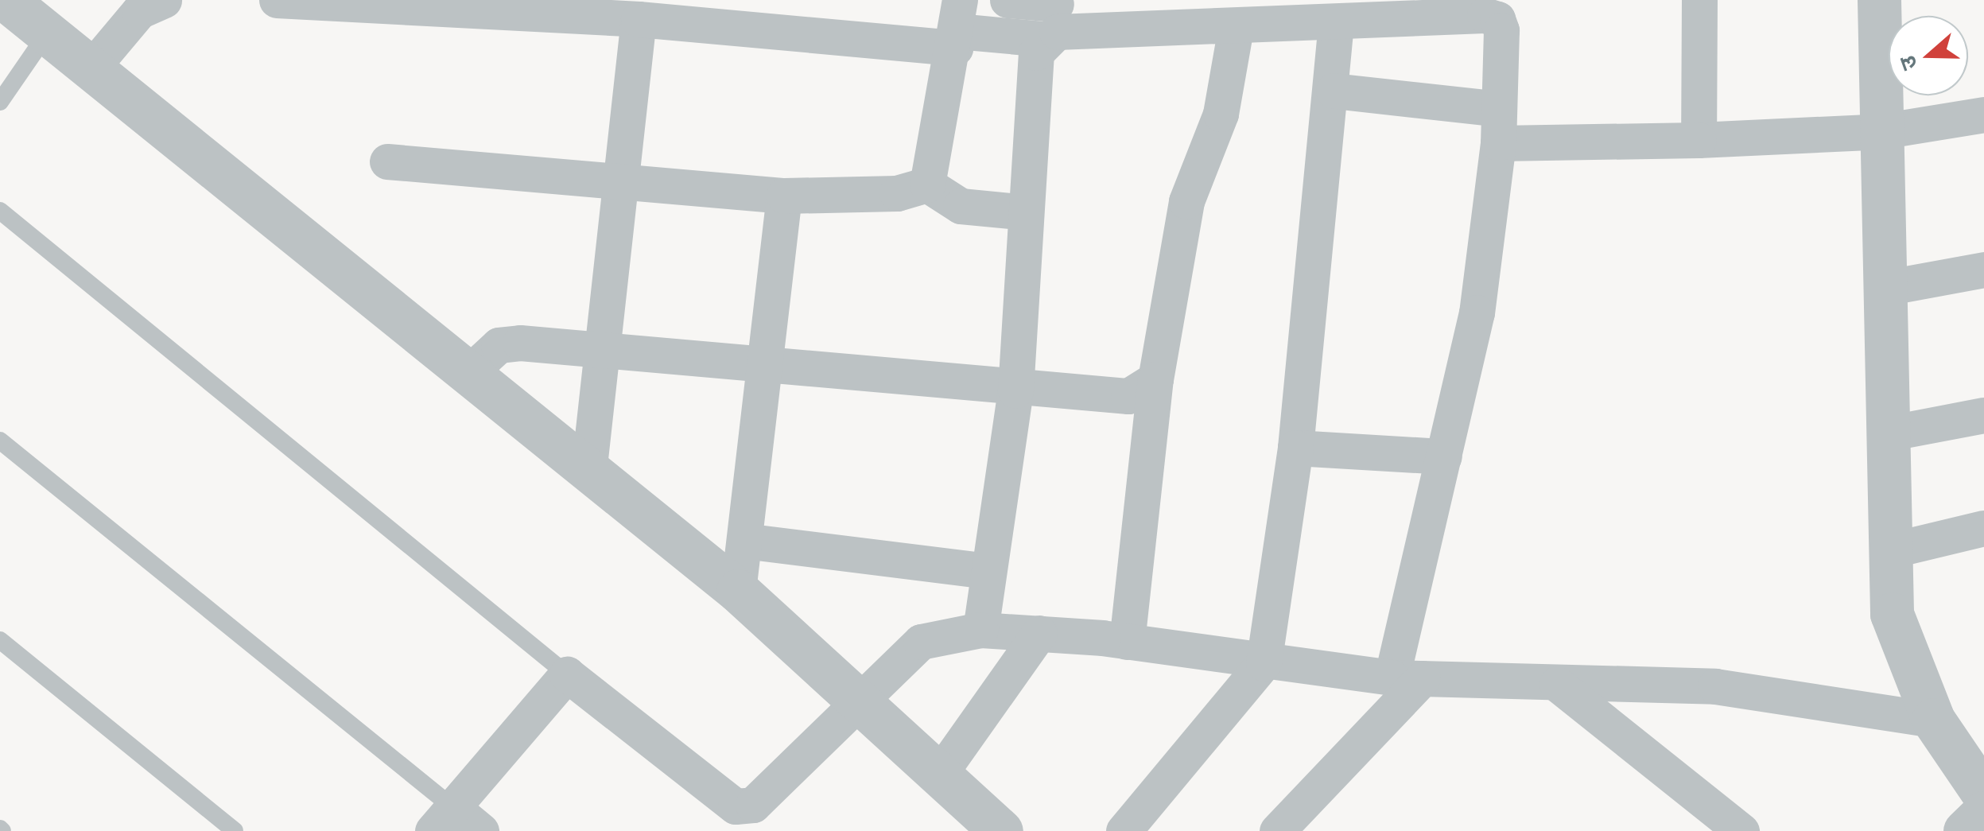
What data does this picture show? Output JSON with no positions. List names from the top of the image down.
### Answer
{
  "north": "left"
}
